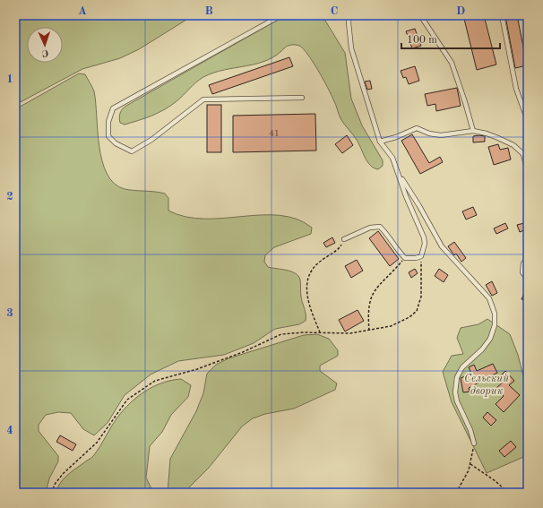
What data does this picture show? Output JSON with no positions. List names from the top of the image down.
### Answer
{
  "parks": ["Сельский дворик"],
  "house_numbers": ["41"],
  "scale_bar": "100 m",
  "north": "bottom",
  "grid": {
    "columns": [
      "A",
      "B",
      "C",
      "D"
    ],
    "rows": [
      "1",
      "2",
      "3",
      "4"
    ]
  }
}
